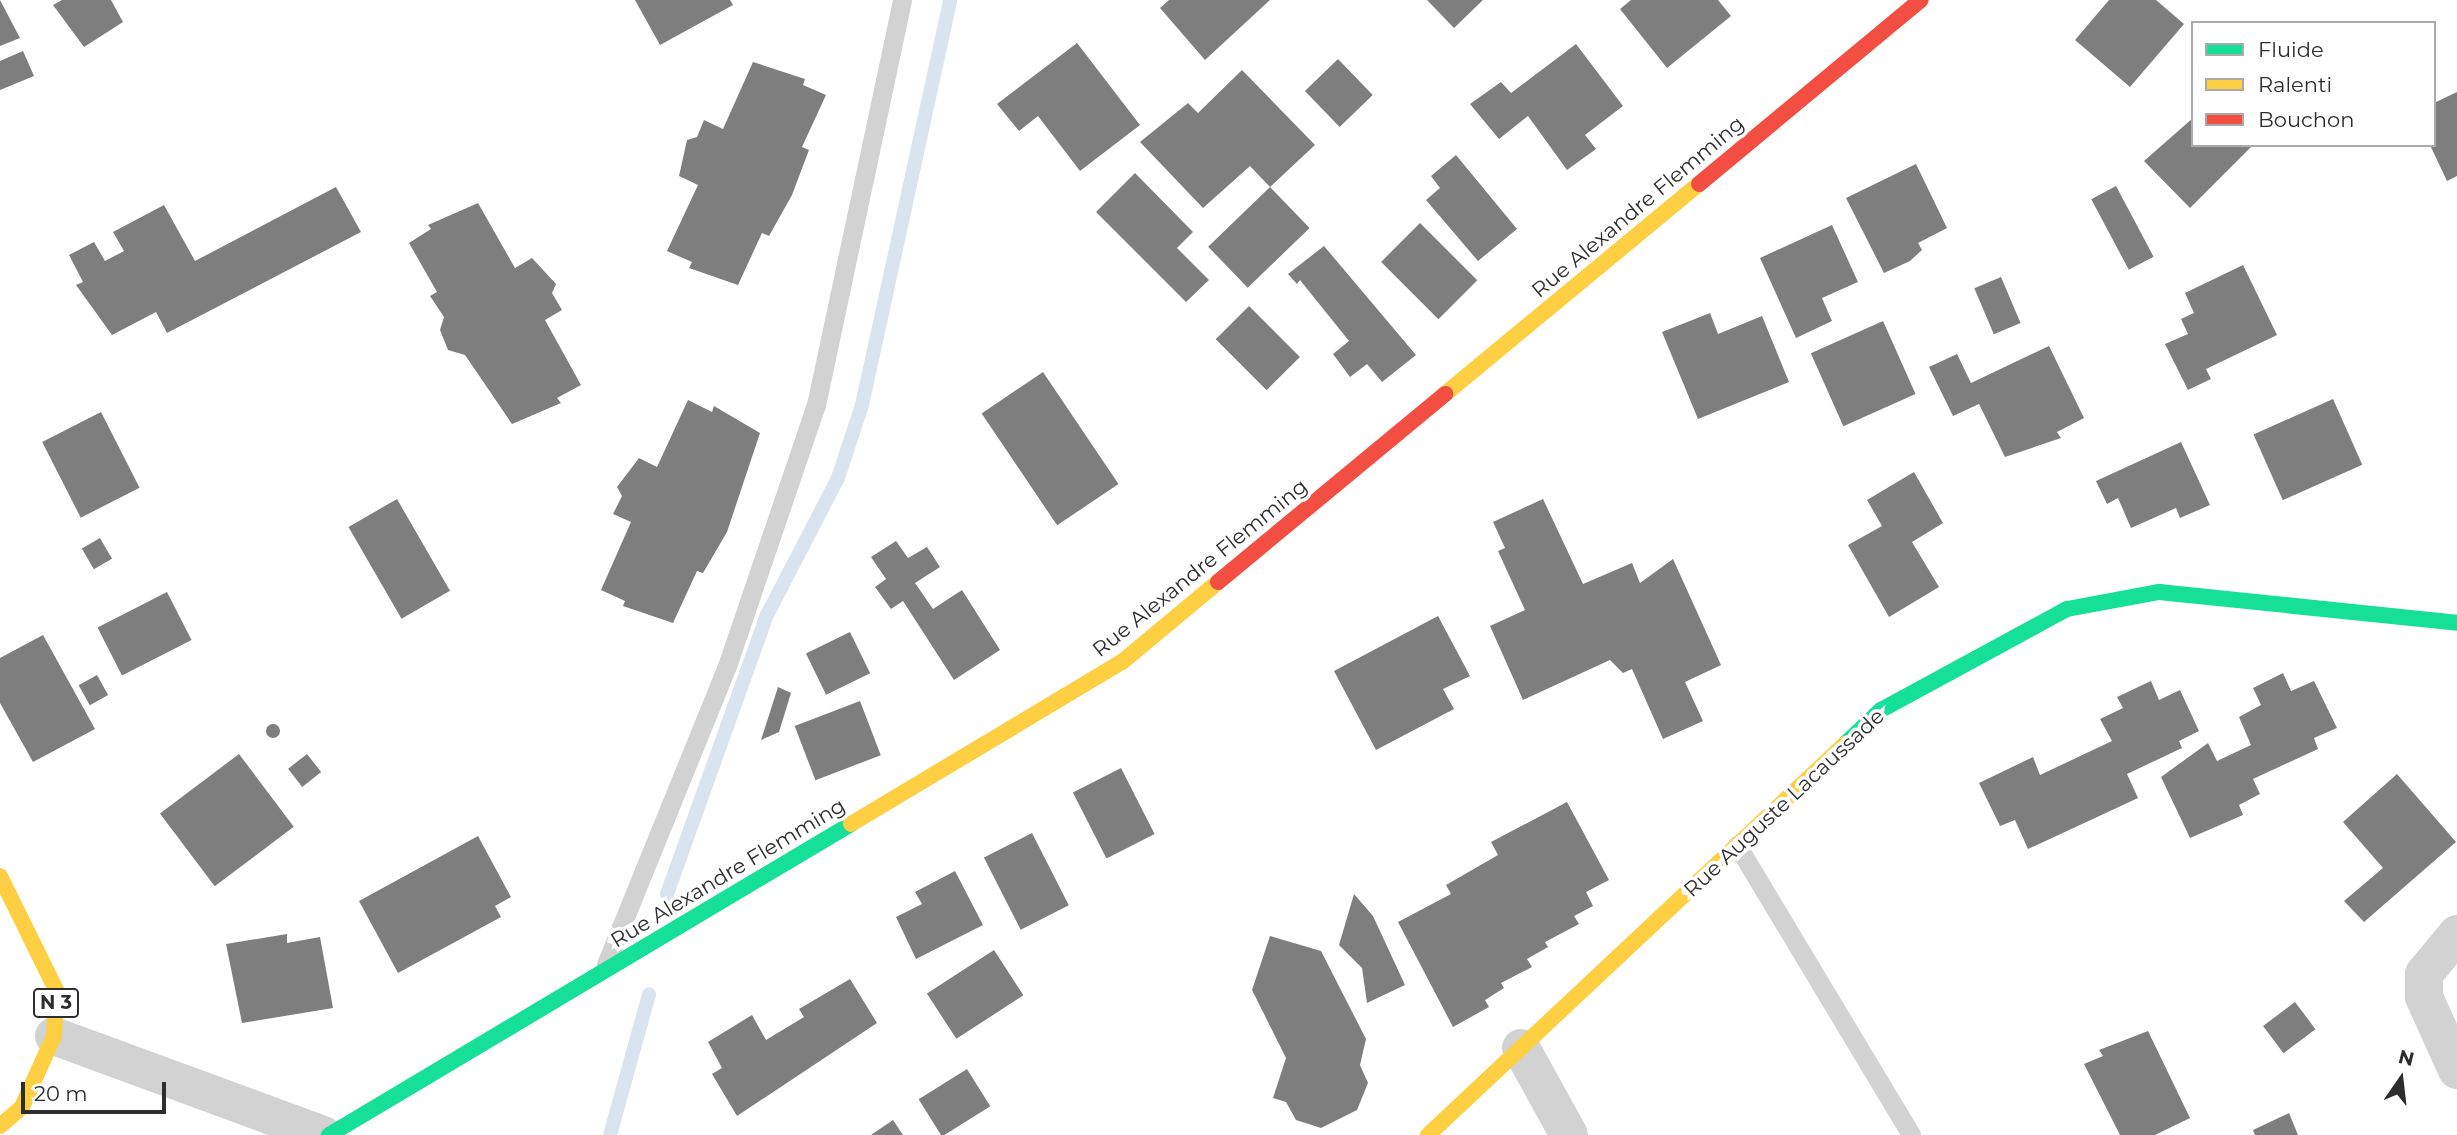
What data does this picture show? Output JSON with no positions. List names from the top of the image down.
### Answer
{
  "streets": {
    "street": ["Rue Alexandre Flemming", "Rue Auguste Lacaussade", "N 3"]
  },
  "legend": ["Fluide", "Ralenti", "Bouchon"],
  "scale_bar": "20 m",
  "north": "top"
}
